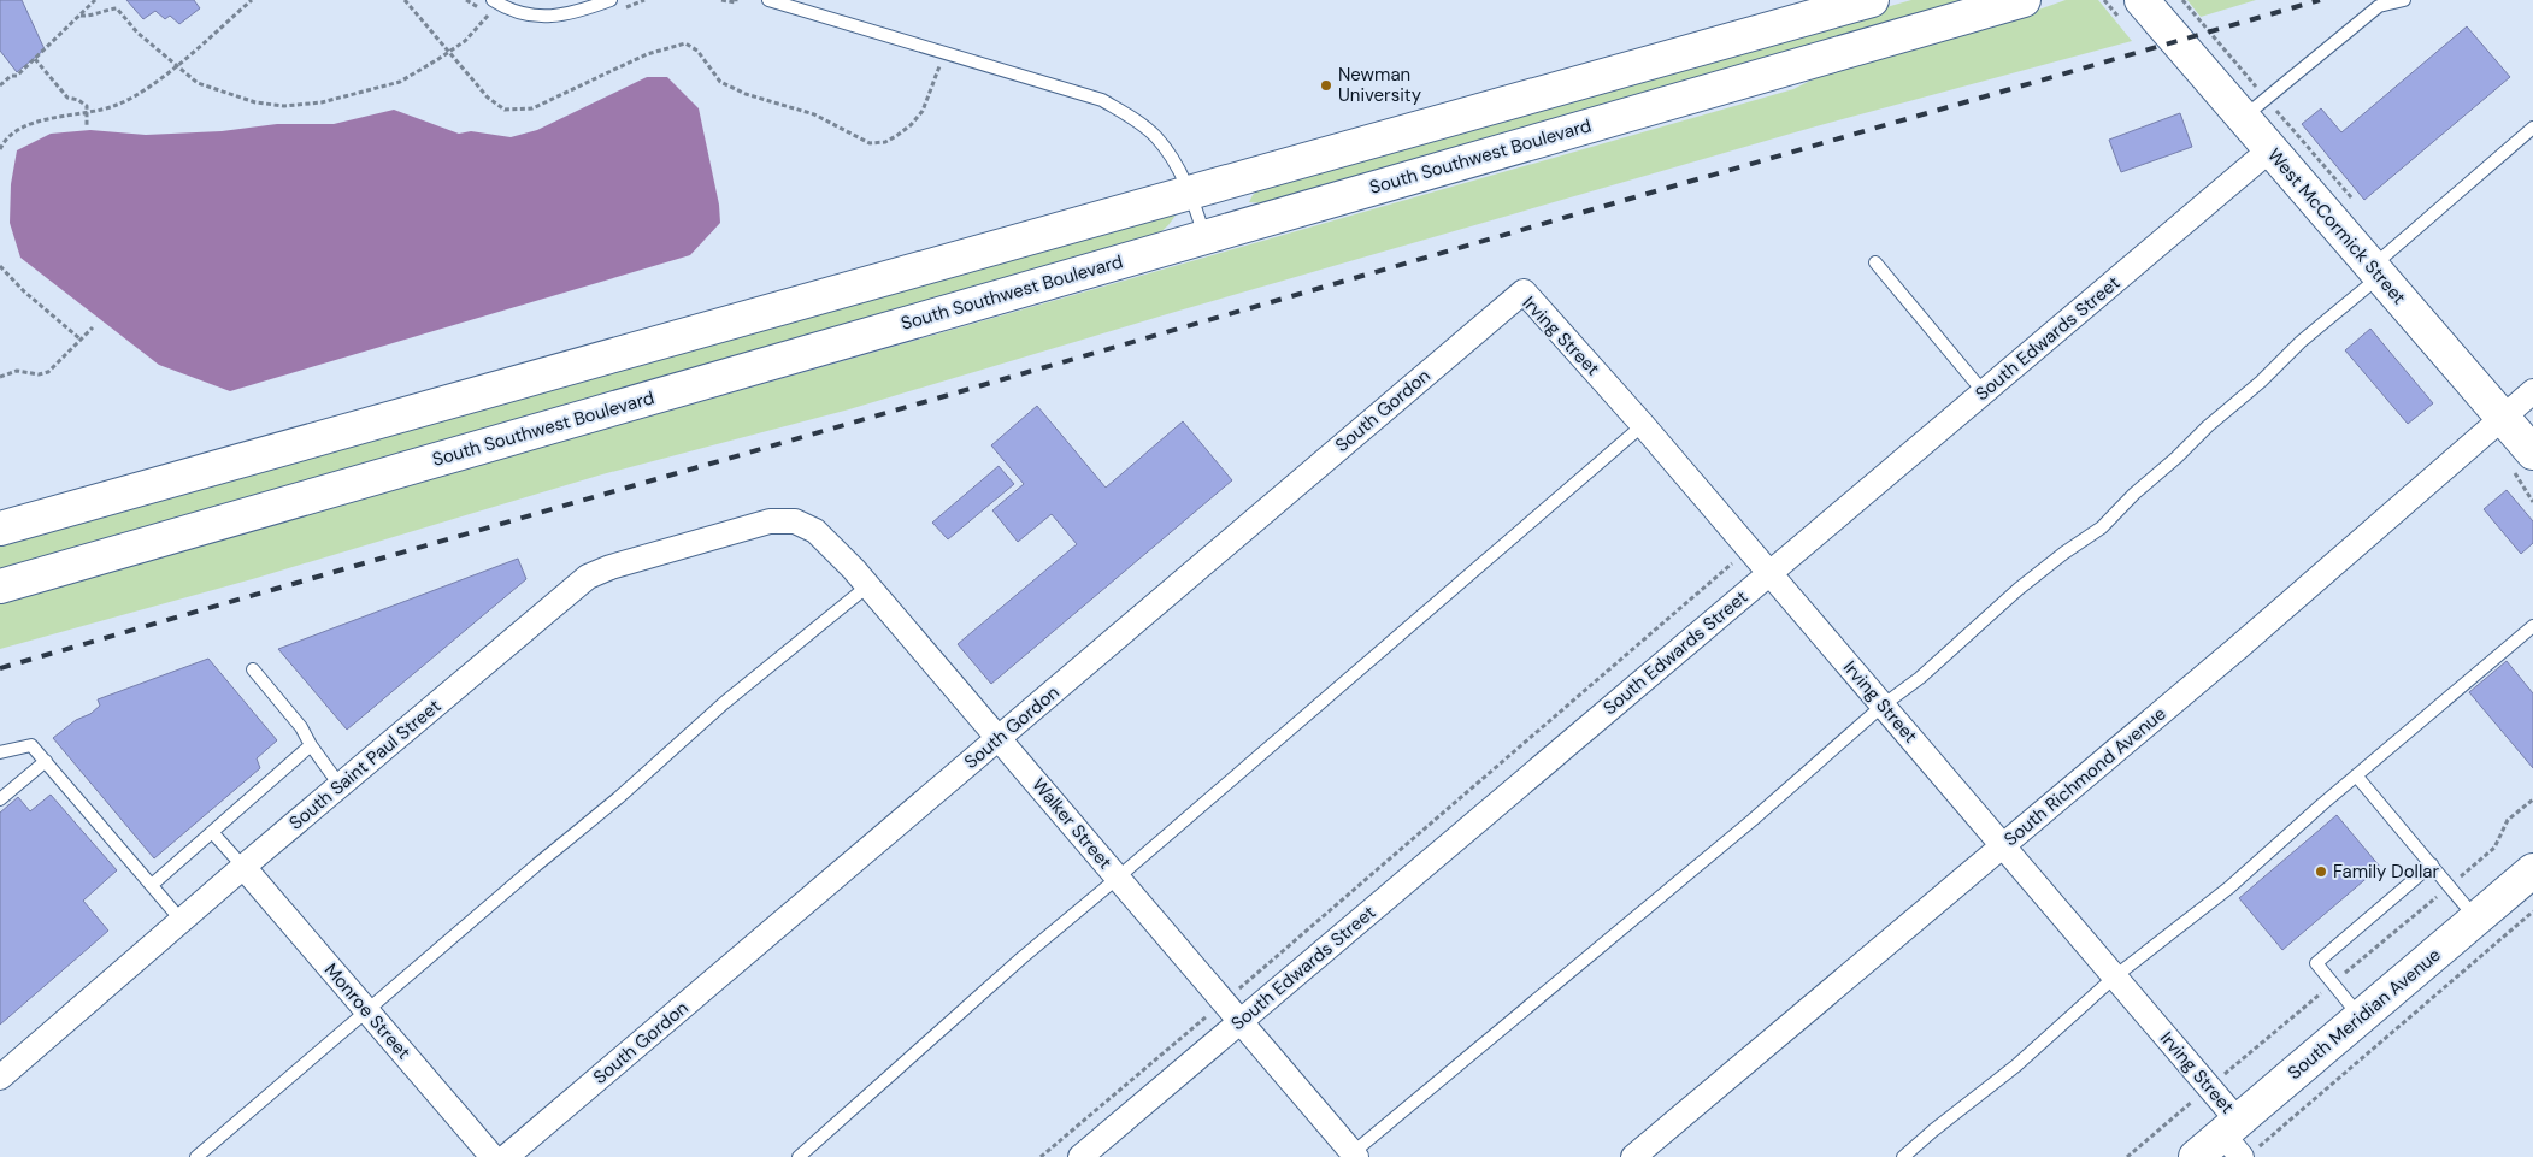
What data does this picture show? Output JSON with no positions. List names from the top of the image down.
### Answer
{
  "streets": {
    "main road": ["South Southwest Boulevard", "West McCormick Street", "South Meridian Avenue"],
    "street": [
      "Irving Street",
      "South Edwards Street",
      "South Gordon",
      "South Saint Paul Street",
      "South Richmond Avenue",
      "Walker Street",
      "Monroe Street"
    ]
  },
  "crossings": [
    ["West McCormick Street", "South Edwards Street"],
    ["West McCormick Street", "South Richmond Avenue"],
    ["Irving Street", "South Edwards Street"],
    ["Irving Street", "South Gordon"],
    ["Irving Street", "South Richmond Avenue"],
    ["Irving Street", "South Meridian Avenue"],
    ["South Edwards Street", "Walker Street"],
    ["South Gordon", "Walker Street"],
    ["South Saint Paul Street", "Walker Street"],
    ["South Saint Paul Street", "Monroe Street"]
  ],
  "places": ["Newman University", "Family Dollar"]
}
